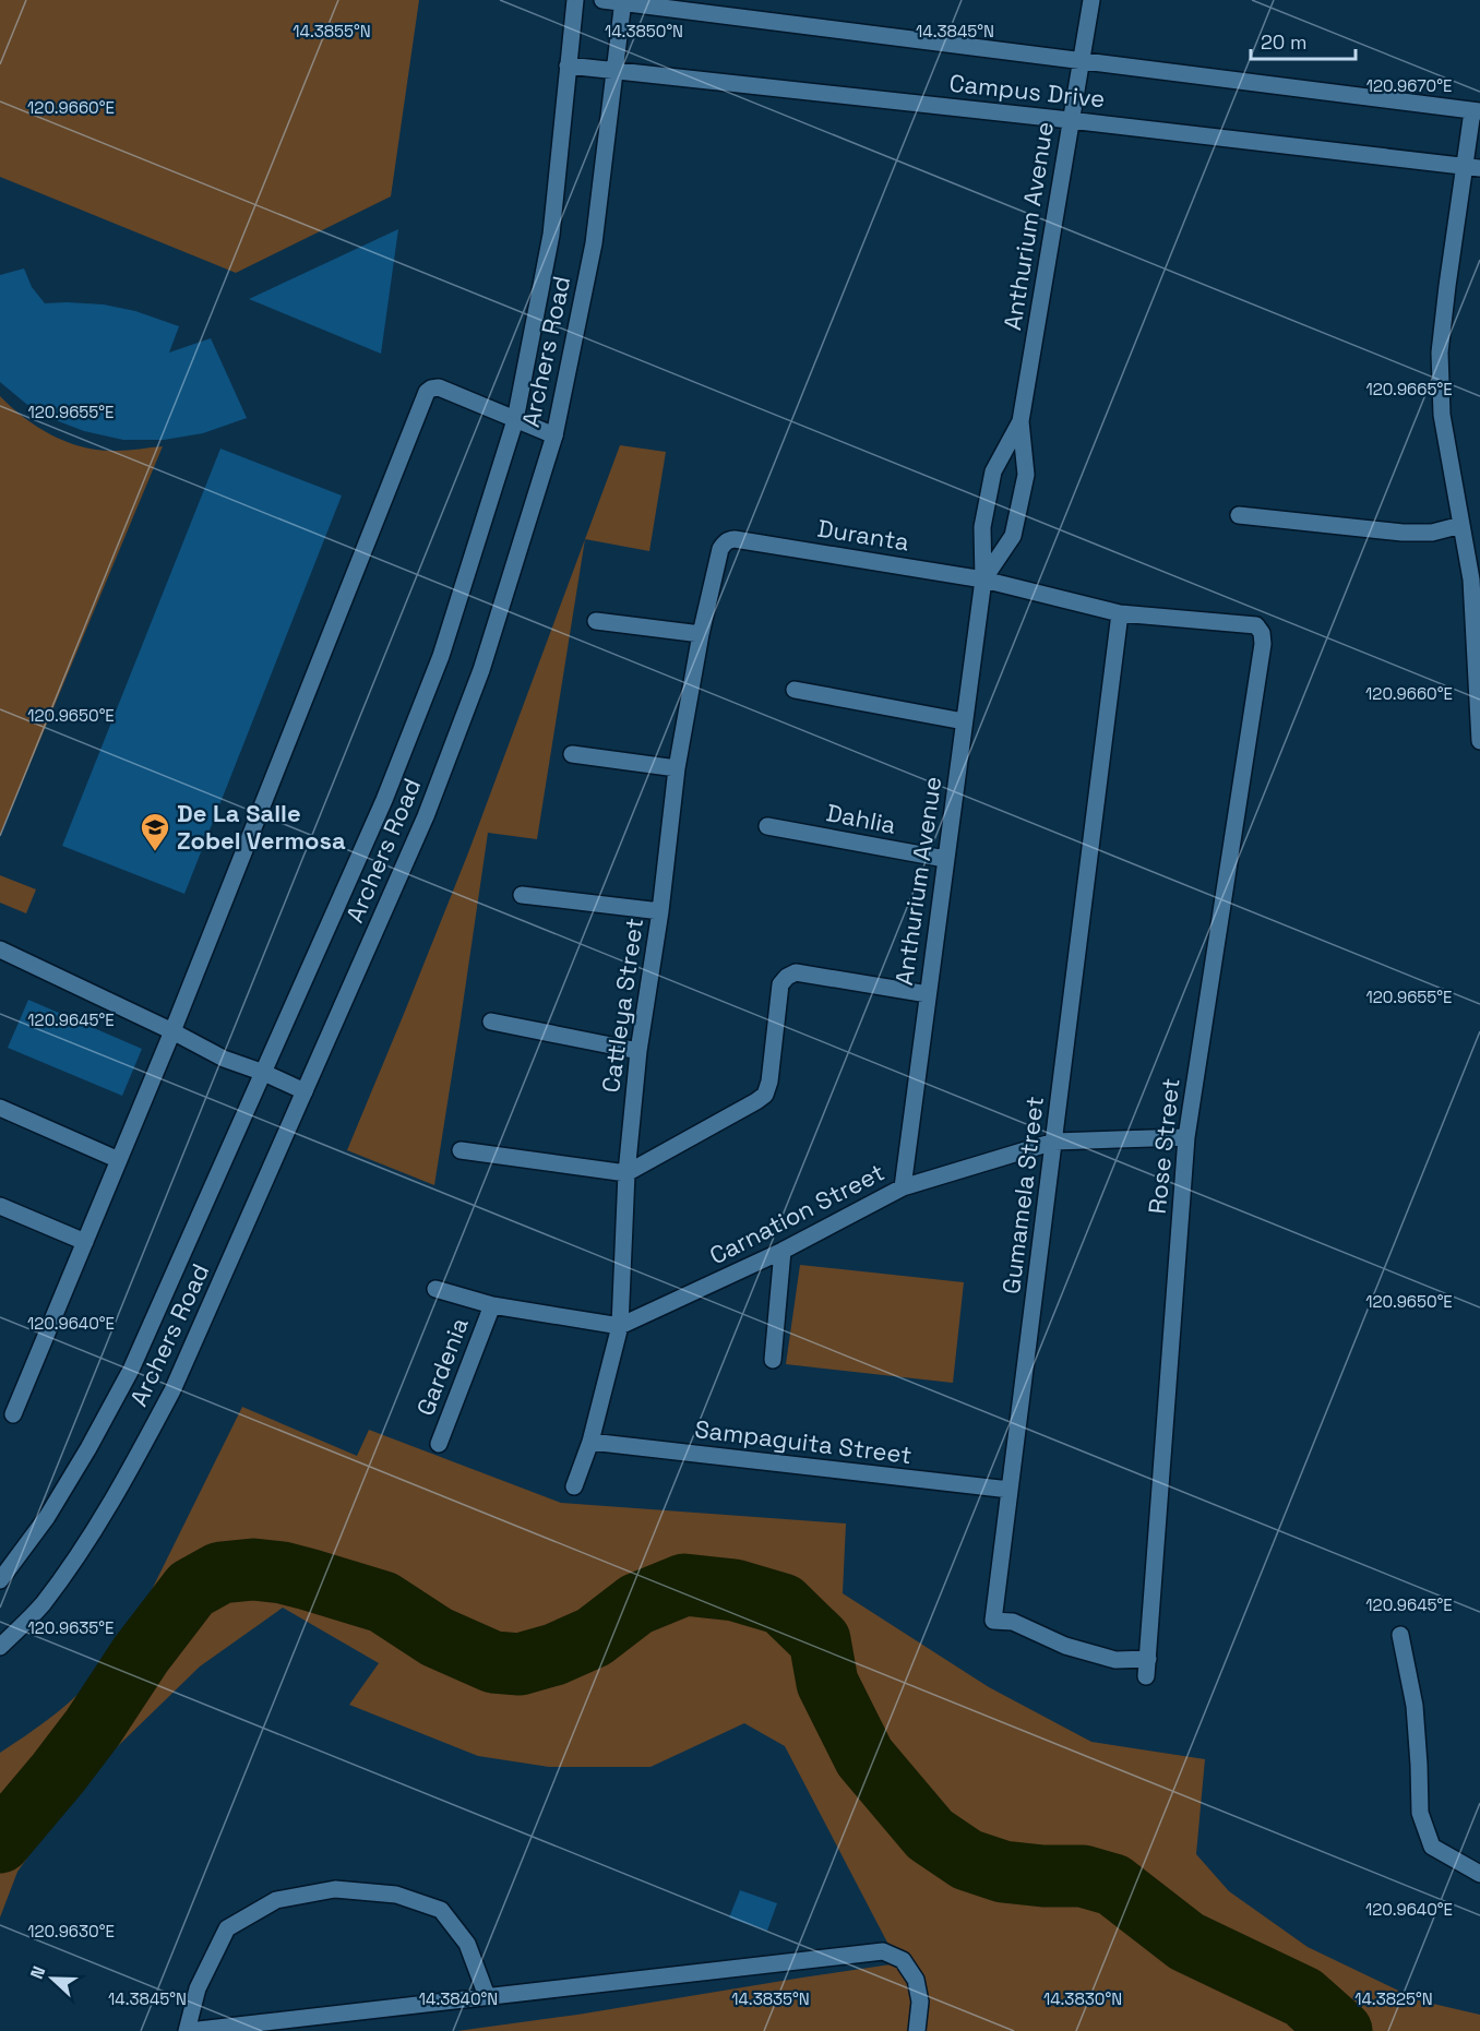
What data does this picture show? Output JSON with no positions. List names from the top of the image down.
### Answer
{
  "streets": {
    "street": [
      "Campus Drive",
      "Anthurium Avenue",
      "Archers Road",
      "Duranta",
      "Dahlia",
      "Cattleya Street",
      "Rose Street",
      "Gumamela Street",
      "Carnation Street",
      "Gardenia",
      "Sampaguita Street"
    ]
  },
  "crossings": [
    ["Campus Drive", "Anthurium Avenue"],
    ["Campus Drive", "Archers Road"],
    ["Anthurium Avenue", "Duranta"],
    ["Anthurium Avenue", "Dahlia"],
    ["Anthurium Avenue", "Carnation Street"],
    ["Duranta", "Cattleya Street"],
    ["Duranta", "Rose Street"],
    ["Duranta", "Gumamela Street"],
    ["Cattleya Street", "Carnation Street"],
    ["Cattleya Street", "Sampaguita Street"],
    ["Rose Street", "Gumamela Street"],
    ["Rose Street", "Carnation Street"],
    ["Gumamela Street", "Carnation Street"],
    ["Gumamela Street", "Sampaguita Street"]
  ],
  "places": {
    "school or university": ["De La Salle Zobel Vermosa"]
  },
  "scale_bar": "20 m",
  "north": "left",
  "coordinates": [
    "14.3855°N",
    "14.3850°N",
    "14.3845°N",
    "120.9670°E",
    "120.9660°E",
    "120.9665°E",
    "120.9655°E",
    "120.9650°E",
    "120.9645°E",
    "120.9640°E",
    "120.9635°E",
    "120.9630°E",
    "14.3840°N",
    "14.3835°N",
    "14.3830°N",
    "14.3825°N"
  ]
}
